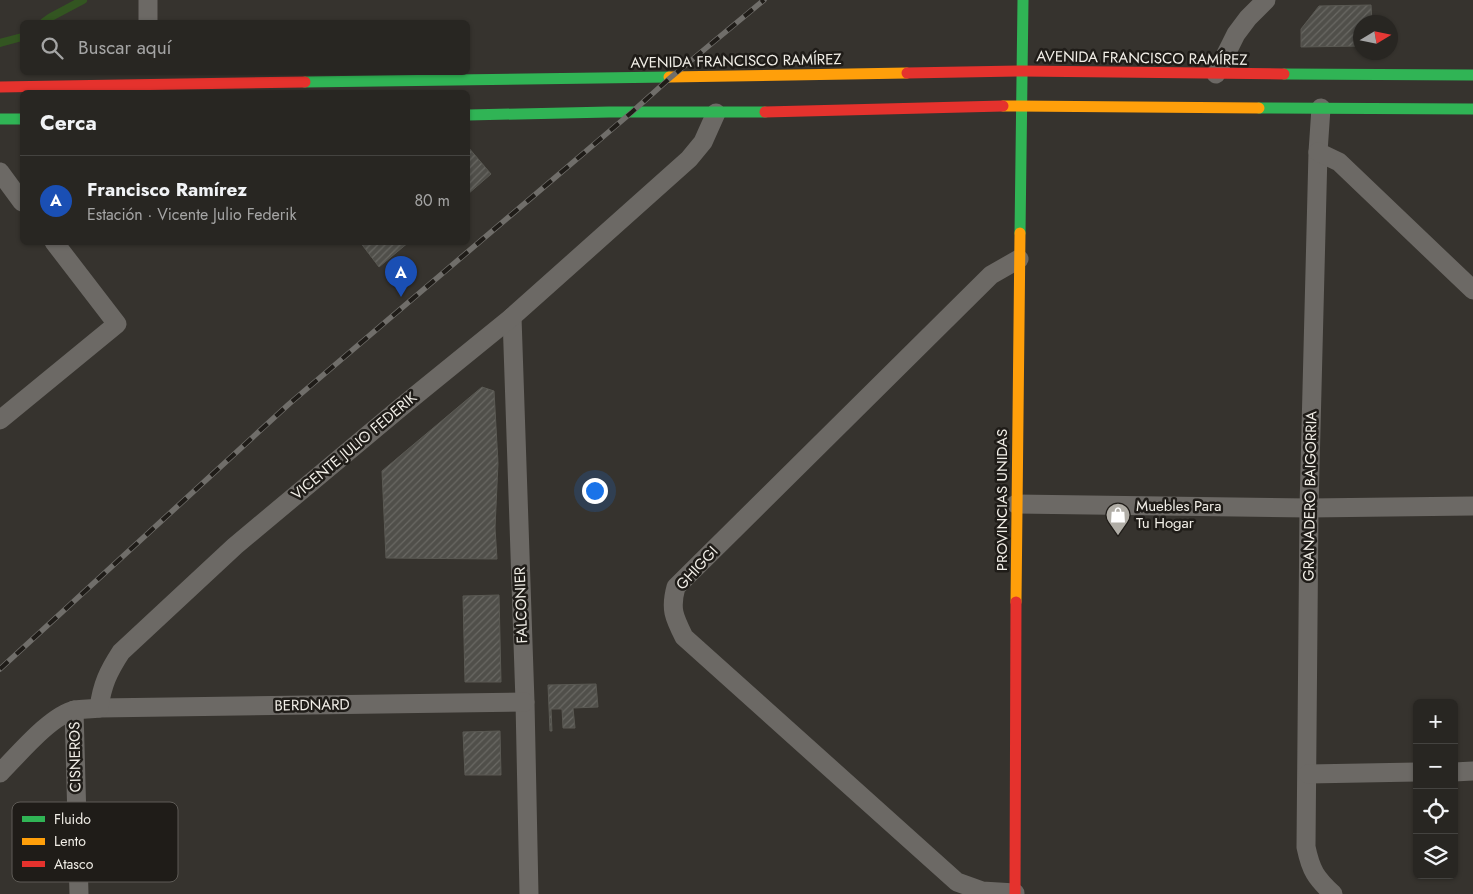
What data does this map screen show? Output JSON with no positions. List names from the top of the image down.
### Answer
{
  "streets": {
    "main road": ["AVENIDA FRANCISCO RAMÍREZ", "PROVINCIAS UNIDAS"],
    "street": [
      "VICENTE JULIO FEDERIK",
      "GRANADERO BAIGORRIA",
      "GHIGGI",
      "FALCONIER",
      "BERDNARD",
      "CISNEROS"
    ]
  },
  "crossings": [
    ["AVENIDA FRANCISCO RAMÍREZ", "PROVINCIAS UNIDAS"],
    ["VICENTE JULIO FEDERIK", "FALCONIER"],
    ["VICENTE JULIO FEDERIK", "BERDNARD"],
    ["PROVINCIAS UNIDAS", "GHIGGI"],
    ["FALCONIER", "BERDNARD"]
  ],
  "places": {
    "shop": ["Muebles Para Tu Hogar"]
  },
  "legend": ["Fluido", "Lento", "Atasco"],
  "north": "right",
  "page": {
    "search": "Buscar aquí",
    "heading": "Cerca",
    "list": [
      {
        "mark": "A",
        "name": "Francisco Ramírez",
        "note": "Estación · Vicente Julio Federik",
        "value": "80 m"
      }
    ],
    "pins": "A",
    "map_buttons": ["+", "−"]
  }
}
